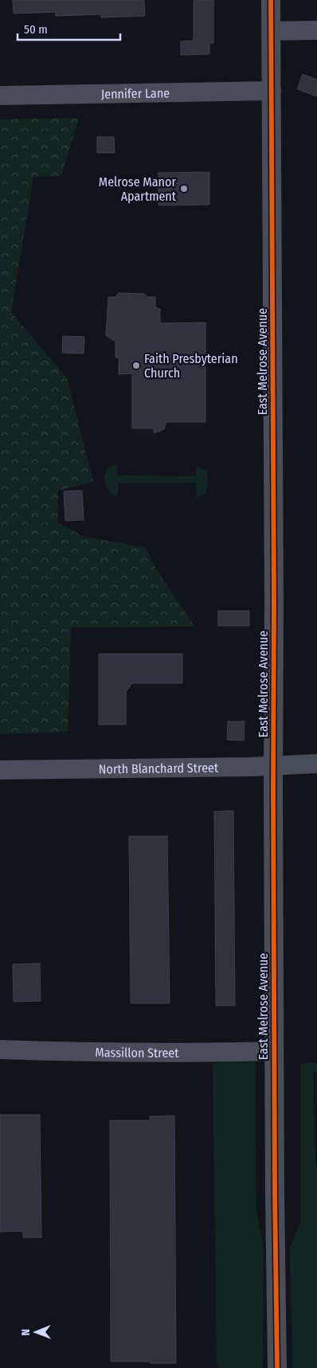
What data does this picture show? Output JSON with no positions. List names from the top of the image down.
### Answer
{
  "streets": {
    "street": [
      "Jennifer Lane",
      "East Melrose Avenue",
      "North Blanchard Street",
      "Massillon Street"
    ]
  },
  "crossings": [
    ["Jennifer Lane", "East Melrose Avenue"],
    ["East Melrose Avenue", "North Blanchard Street"],
    ["East Melrose Avenue", "Massillon Street"]
  ],
  "places": ["Melrose Manor Apartment", "Faith Presbyterian Church"],
  "scale_bar": "50 m",
  "north": "left"
}
